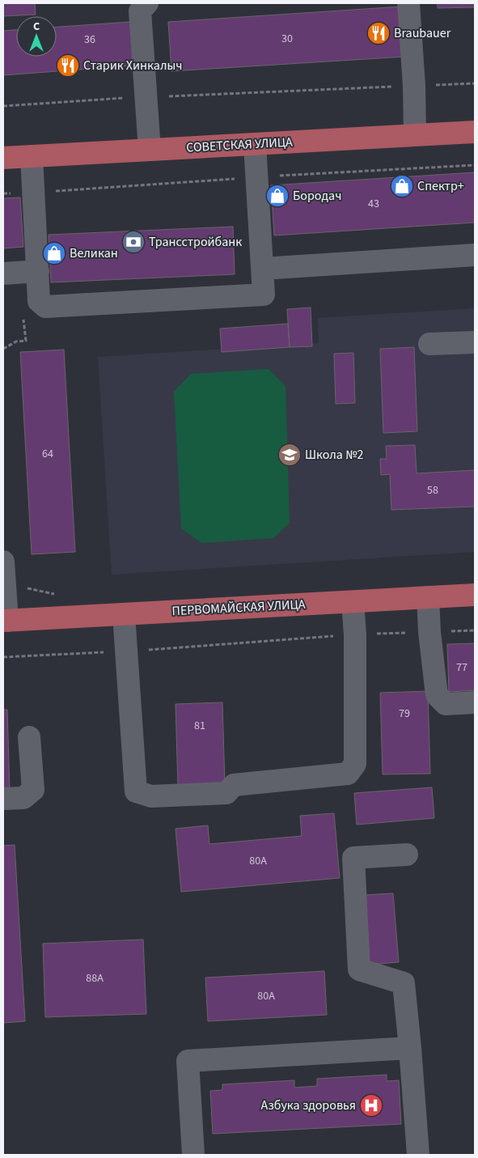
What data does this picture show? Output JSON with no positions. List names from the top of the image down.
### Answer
{
  "streets": {
    "main road": ["СОВЕТСКАЯ УЛИЦА", "ПЕРВОМАЙСКАЯ УЛИЦА"]
  },
  "places": {
    "restaurant": ["Braubauer", "Старик Хинкалыч"],
    "shop": ["Спектр+", "Бородач", "Великан"],
    "bank": ["Трансстройбанк"],
    "school or university": ["Школа №2"],
    "hospital": ["Азбука здоровья"]
  },
  "house_numbers": [
    "30",
    "36",
    "43",
    "64",
    "58",
    "77",
    "79",
    "81",
    "80А",
    "88А",
    "80А"
  ],
  "north": "top"
}
